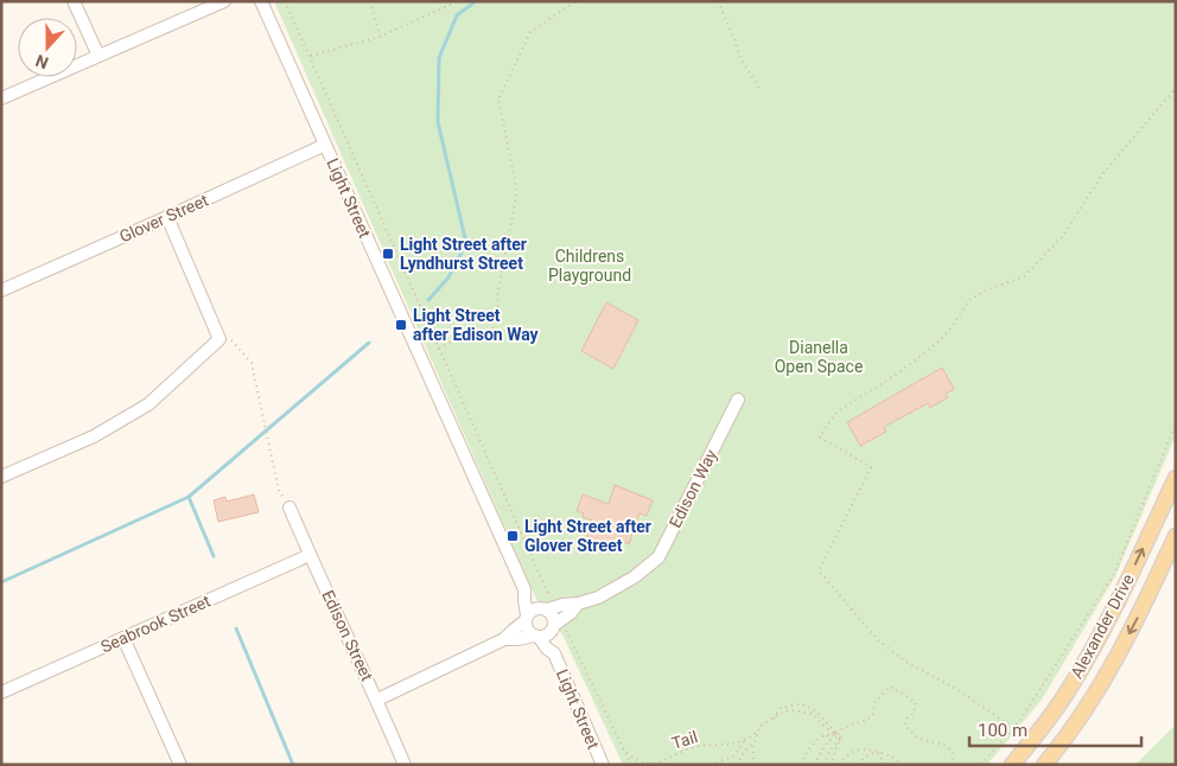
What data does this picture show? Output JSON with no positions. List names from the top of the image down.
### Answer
{
  "streets": {
    "main road": ["Alexander Drive"],
    "street": [
      "Light Street",
      "Glover Street",
      "Edison Way",
      "Seabrook Street",
      "Edison Street"
    ],
    "path": ["Tail"]
  },
  "crossings": [
    ["Light Street", "Glover Street"],
    ["Light Street", "Edison Way"],
    ["Seabrook Street", "Edison Street"]
  ],
  "parks": ["Childrens Playground", "Dianella Open Space"],
  "places": {
    "transit": ["Light Street after Lyndhurst Street", "Light Street after Edison Way", "Light Street after Glover Street"]
  },
  "scale_bar": "100 m",
  "north": "bottom"
}
